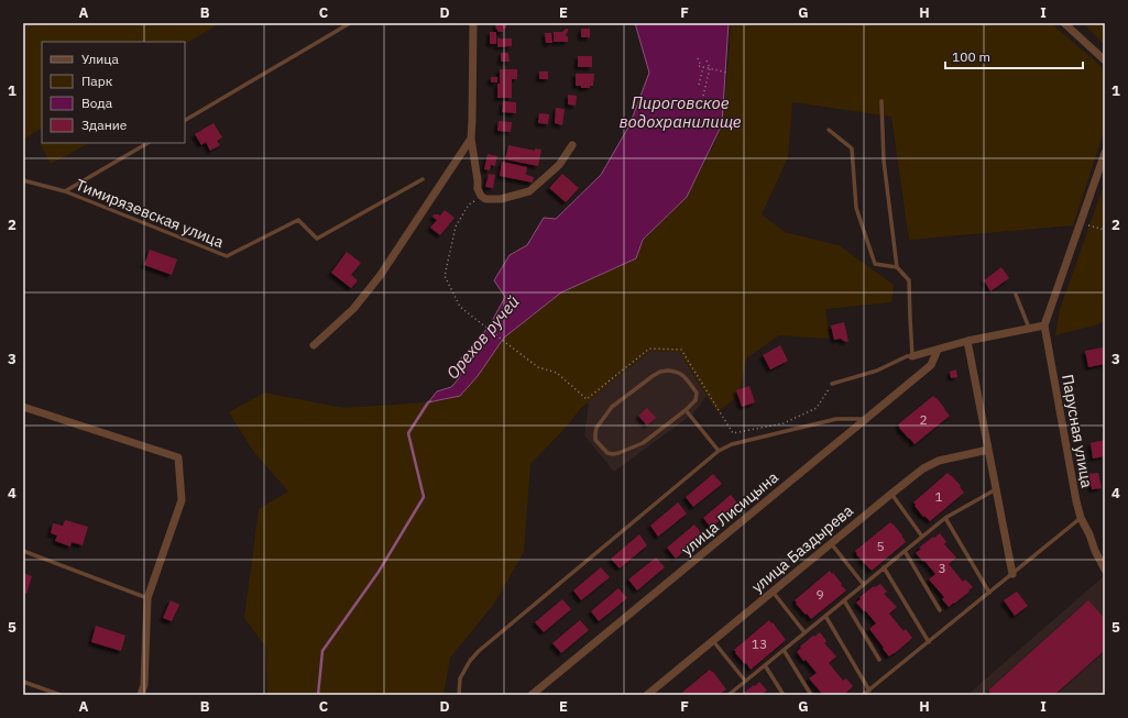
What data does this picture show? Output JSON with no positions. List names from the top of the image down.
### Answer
{
  "streets": {
    "street": ["Парусная улица", "улица Лисицына", "улица Баздырева"],
    "lane": ["Тимирязевская улица"]
  },
  "water": ["Пироговское водохранилище", "Орехов ручей"],
  "house_numbers": [
    "2",
    "1",
    "5",
    "3",
    "9",
    "13"
  ],
  "legend": [
    "Улица",
    "Парк",
    "Вода",
    "Здание"
  ],
  "scale_bar": "100 m",
  "grid": {
    "columns": [
      "A",
      "B",
      "C",
      "D",
      "E",
      "F",
      "G",
      "H",
      "I"
    ],
    "rows": [
      "1",
      "2",
      "3",
      "4",
      "5"
    ]
  }
}
